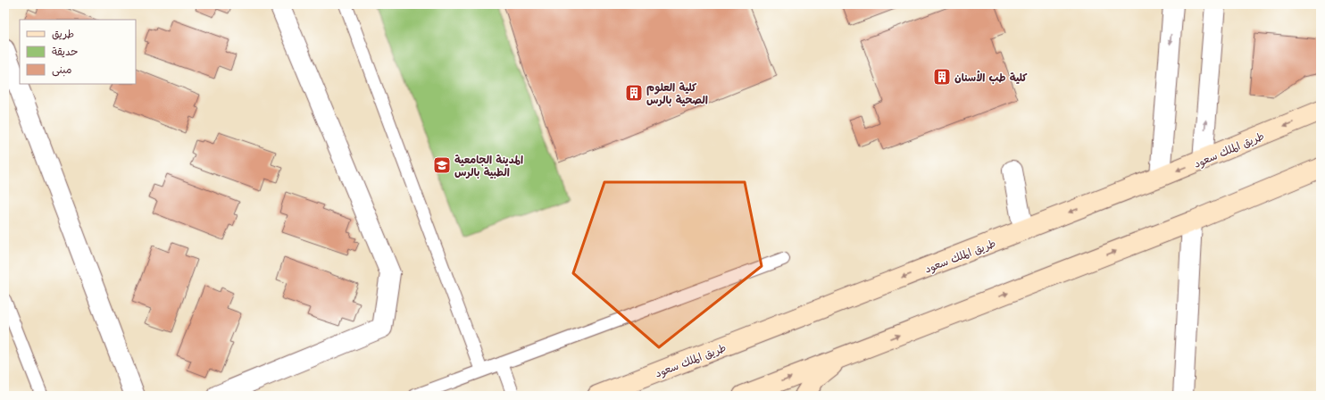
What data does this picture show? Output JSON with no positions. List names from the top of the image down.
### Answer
{
  "streets": {
    "street": ["طريق الملك سعود"]
  },
  "places": {
    "building": ["كلية طب الأسنان", "كلية العلوم الصحية بالرس"],
    "school or university": ["المدينة الجامعية الطبية بالرس"]
  },
  "legend": ["طريق", "حديقة", "مبنى"]
}
